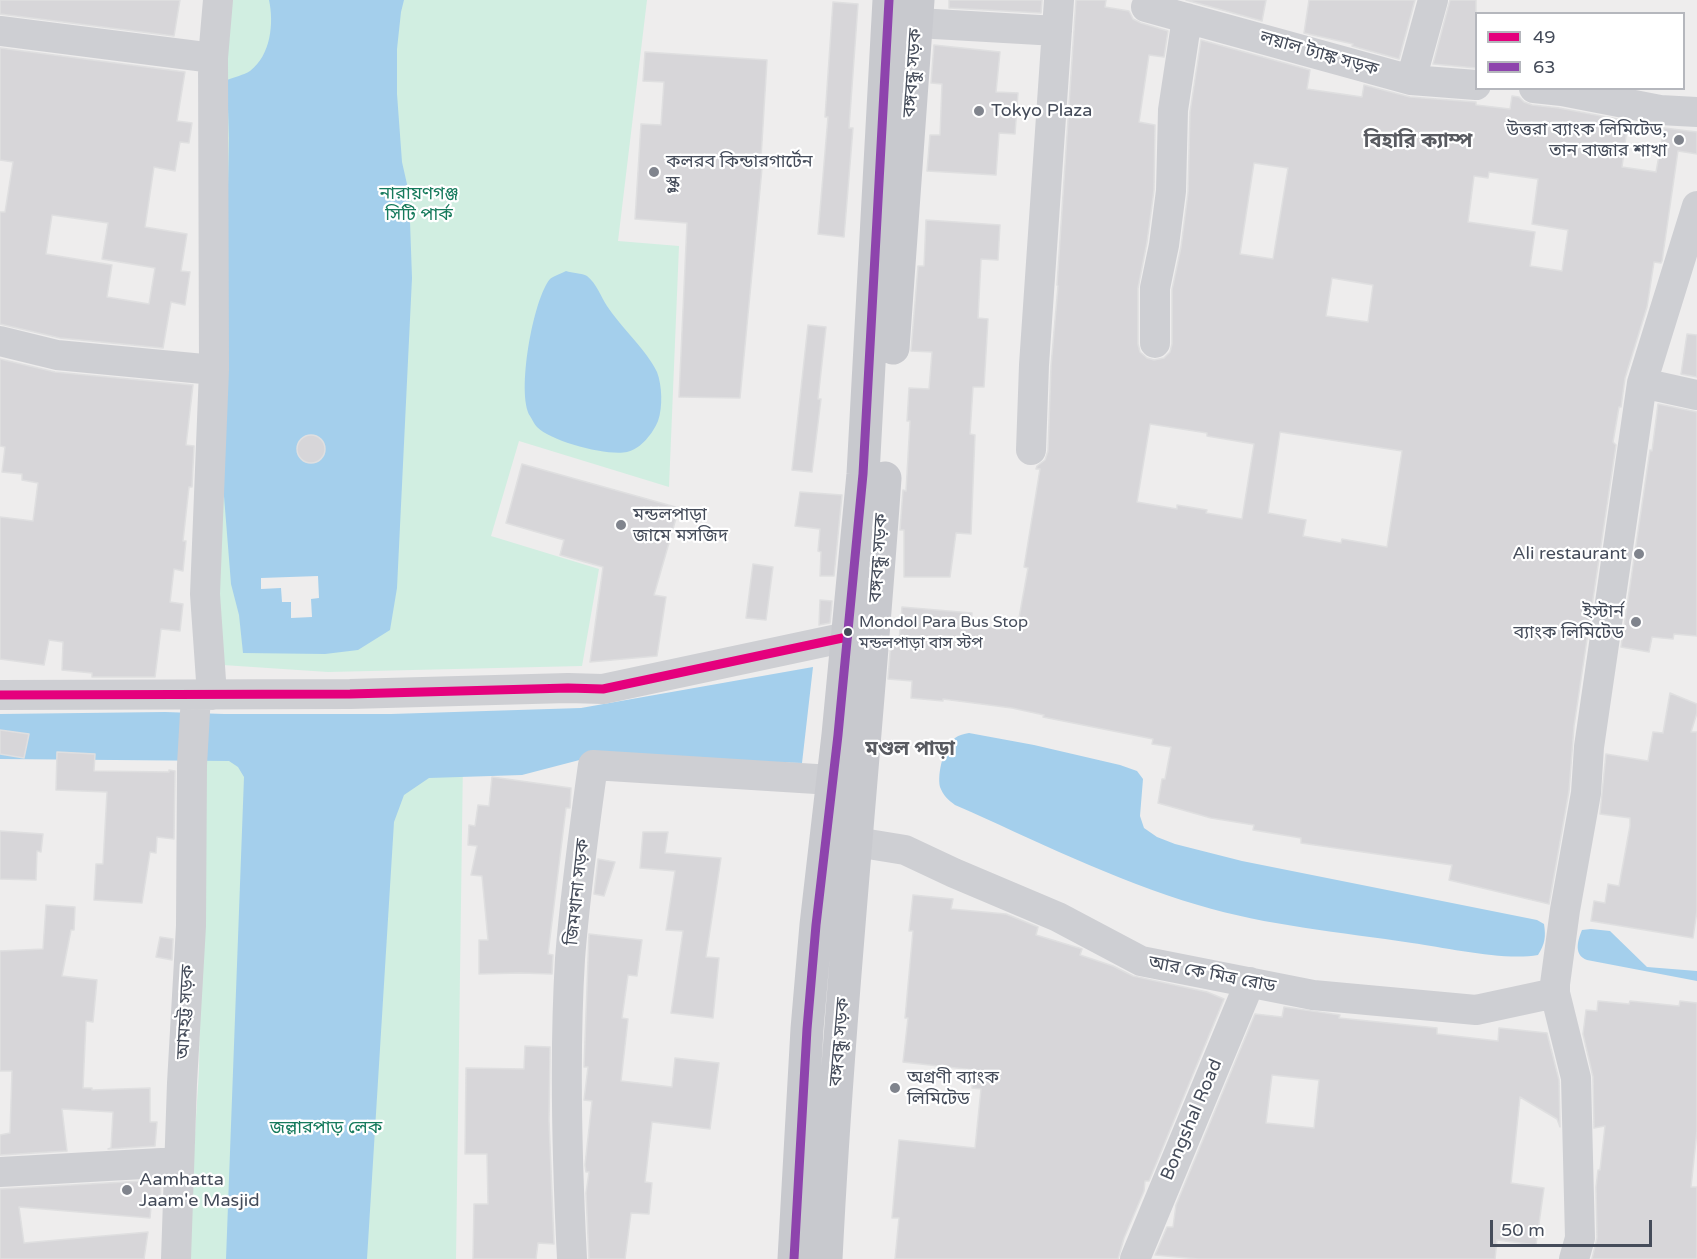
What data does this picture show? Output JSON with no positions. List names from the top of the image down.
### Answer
{
  "streets": {
    "main road": ["বঙ্গবন্ধু সড়ক"],
    "street": [
      "লয়াল ট্যাঙ্ক সড়ক",
      "জিমখানা সড়ক",
      "আর কে মিত্র রোড",
      "আমহট্ট সড়ক",
      "Bongshal Road"
    ]
  },
  "crossings": [
    ["বঙ্গবন্ধু সড়ক", "জিমখানা সড়ক"],
    ["বঙ্গবন্ধু সড়ক", "আর কে মিত্র রোড"],
    ["আর কে মিত্র রোড", "Bongshal Road"]
  ],
  "districts": ["বিহারি ক্যাম্প", "মণ্ডল পাড়া"],
  "parks": ["নারায়ণগঞ্জ সিটি পার্ক", "জল্লারপাড় লেক"],
  "places": [
    "Tokyo Plaza",
    "উত্তরা ব্যাংক লিমিটেড, তান বাজার শাখা",
    "কলরব কিন্ডারগার্টেন স্কুল",
    "মন্ডলপাড়া জামে মসজিদ",
    "Ali restaurant",
    "ইস্টার্ন ব্যাংক লিমিটেড",
    "Mondol Para Bus Stop মন্ডলপাড়া বাস স্টপ",
    "অগ্রণী ব্যাংক লিমিটেড",
    "Aamhatta Jaam'e Masjid"
  ],
  "lines": ["transit line 63", "transit line 49"],
  "legend": ["49", "63"],
  "scale_bar": "50 m"
}
